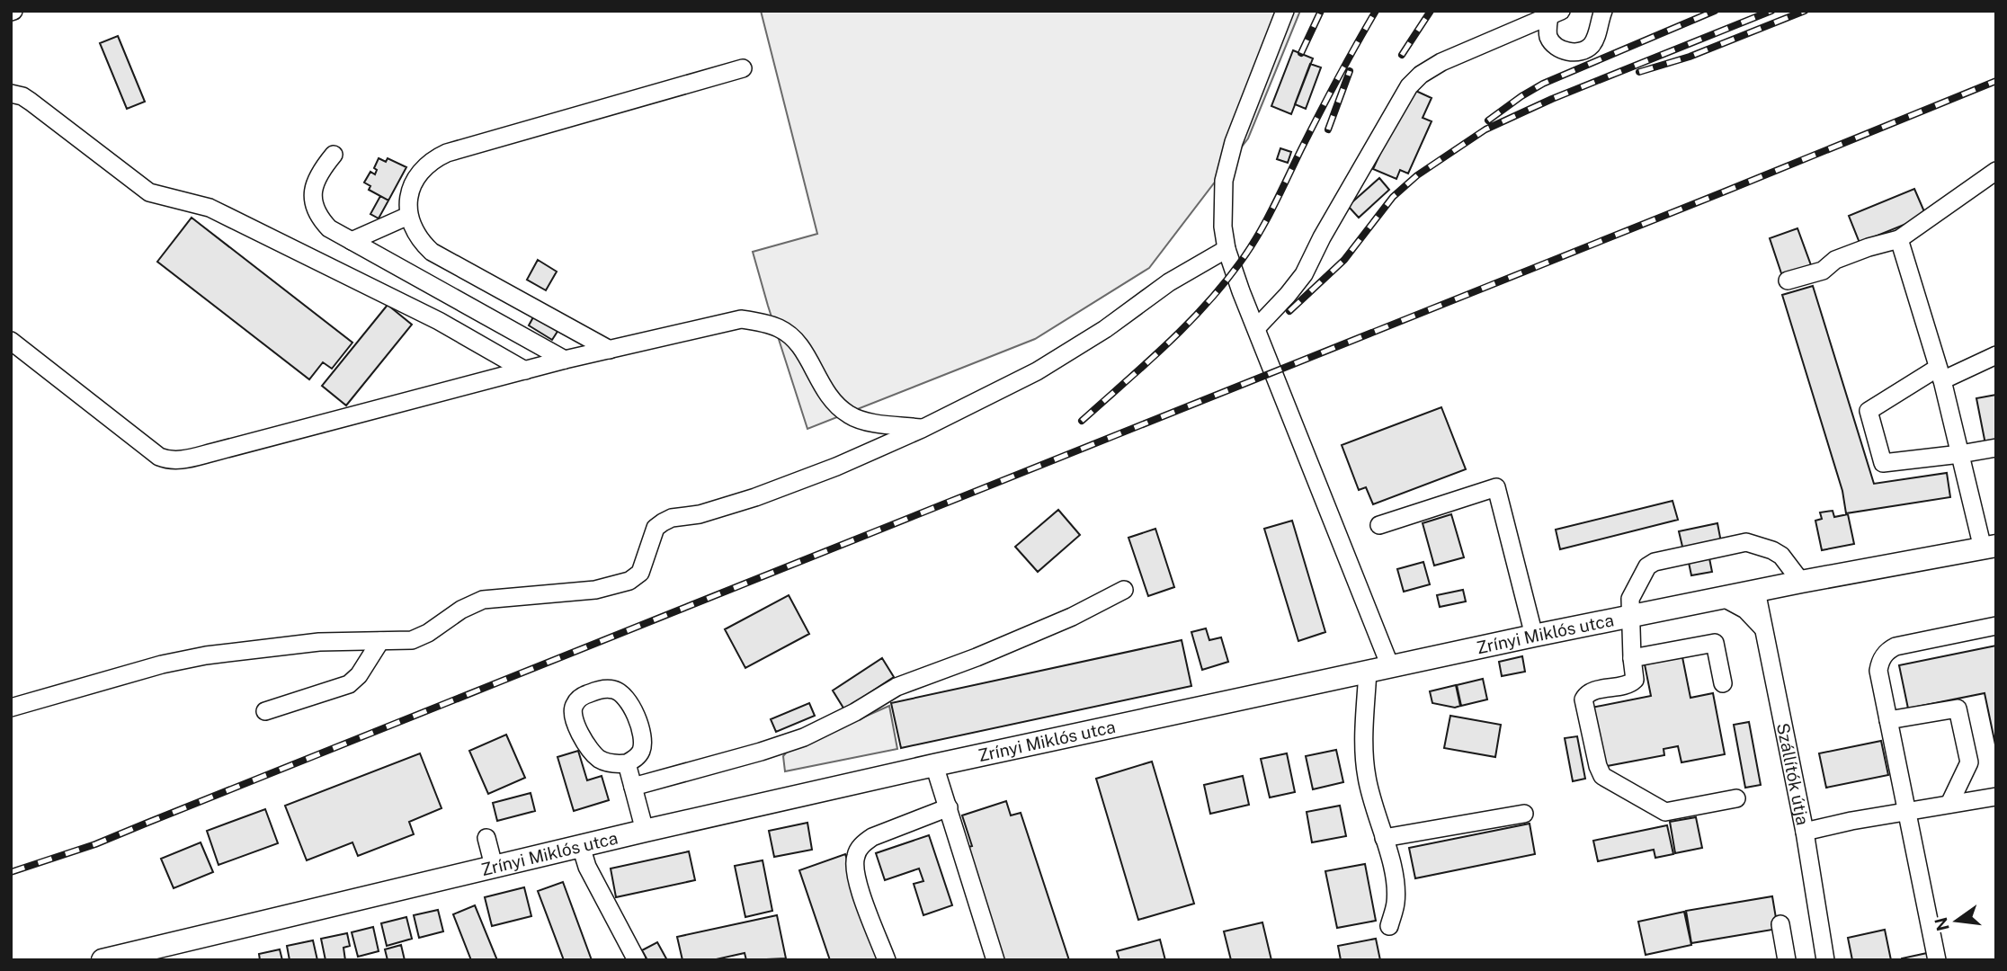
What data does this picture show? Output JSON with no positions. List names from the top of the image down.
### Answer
{
  "streets": {
    "main road": ["Zrínyi Miklós utca"],
    "street": ["Szállítók útja"]
  },
  "crossings": [
    ["Zrínyi Miklós utca", "Szállítók útja"]
  ],
  "north": "left"
}
